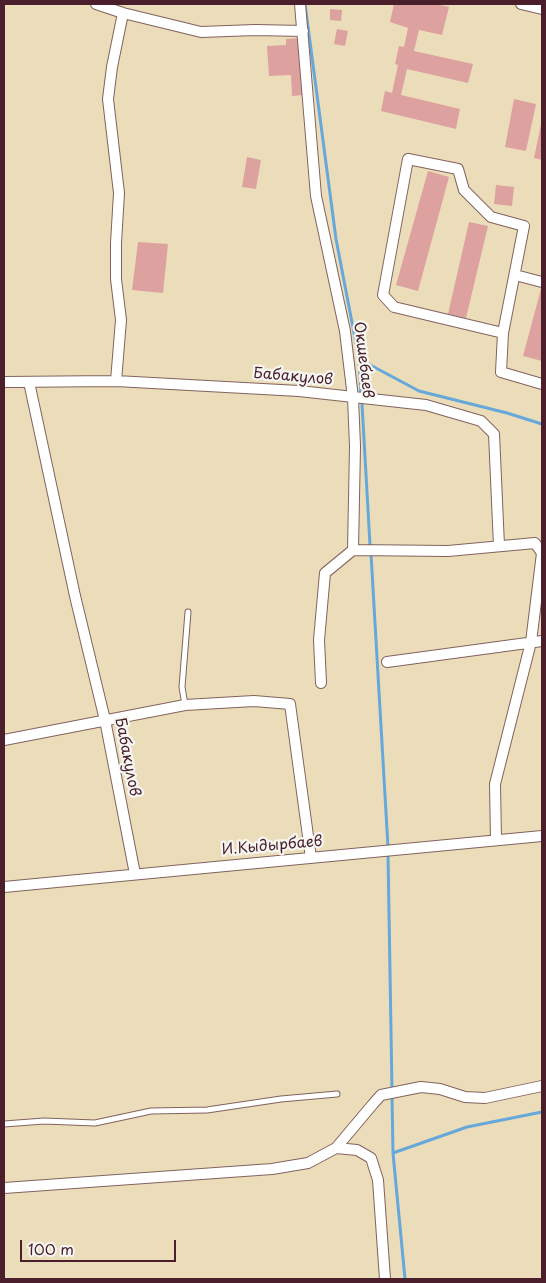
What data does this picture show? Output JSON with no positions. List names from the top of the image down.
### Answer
{
  "streets": {
    "street": ["Окшебаев", "Бабакулов", "И.Кыдырбаев"]
  },
  "crossings": [
    ["Окшебаев", "Бабакулов"],
    ["Бабакулов", "И.Кыдырбаев"]
  ],
  "scale_bar": "100 m"
}
